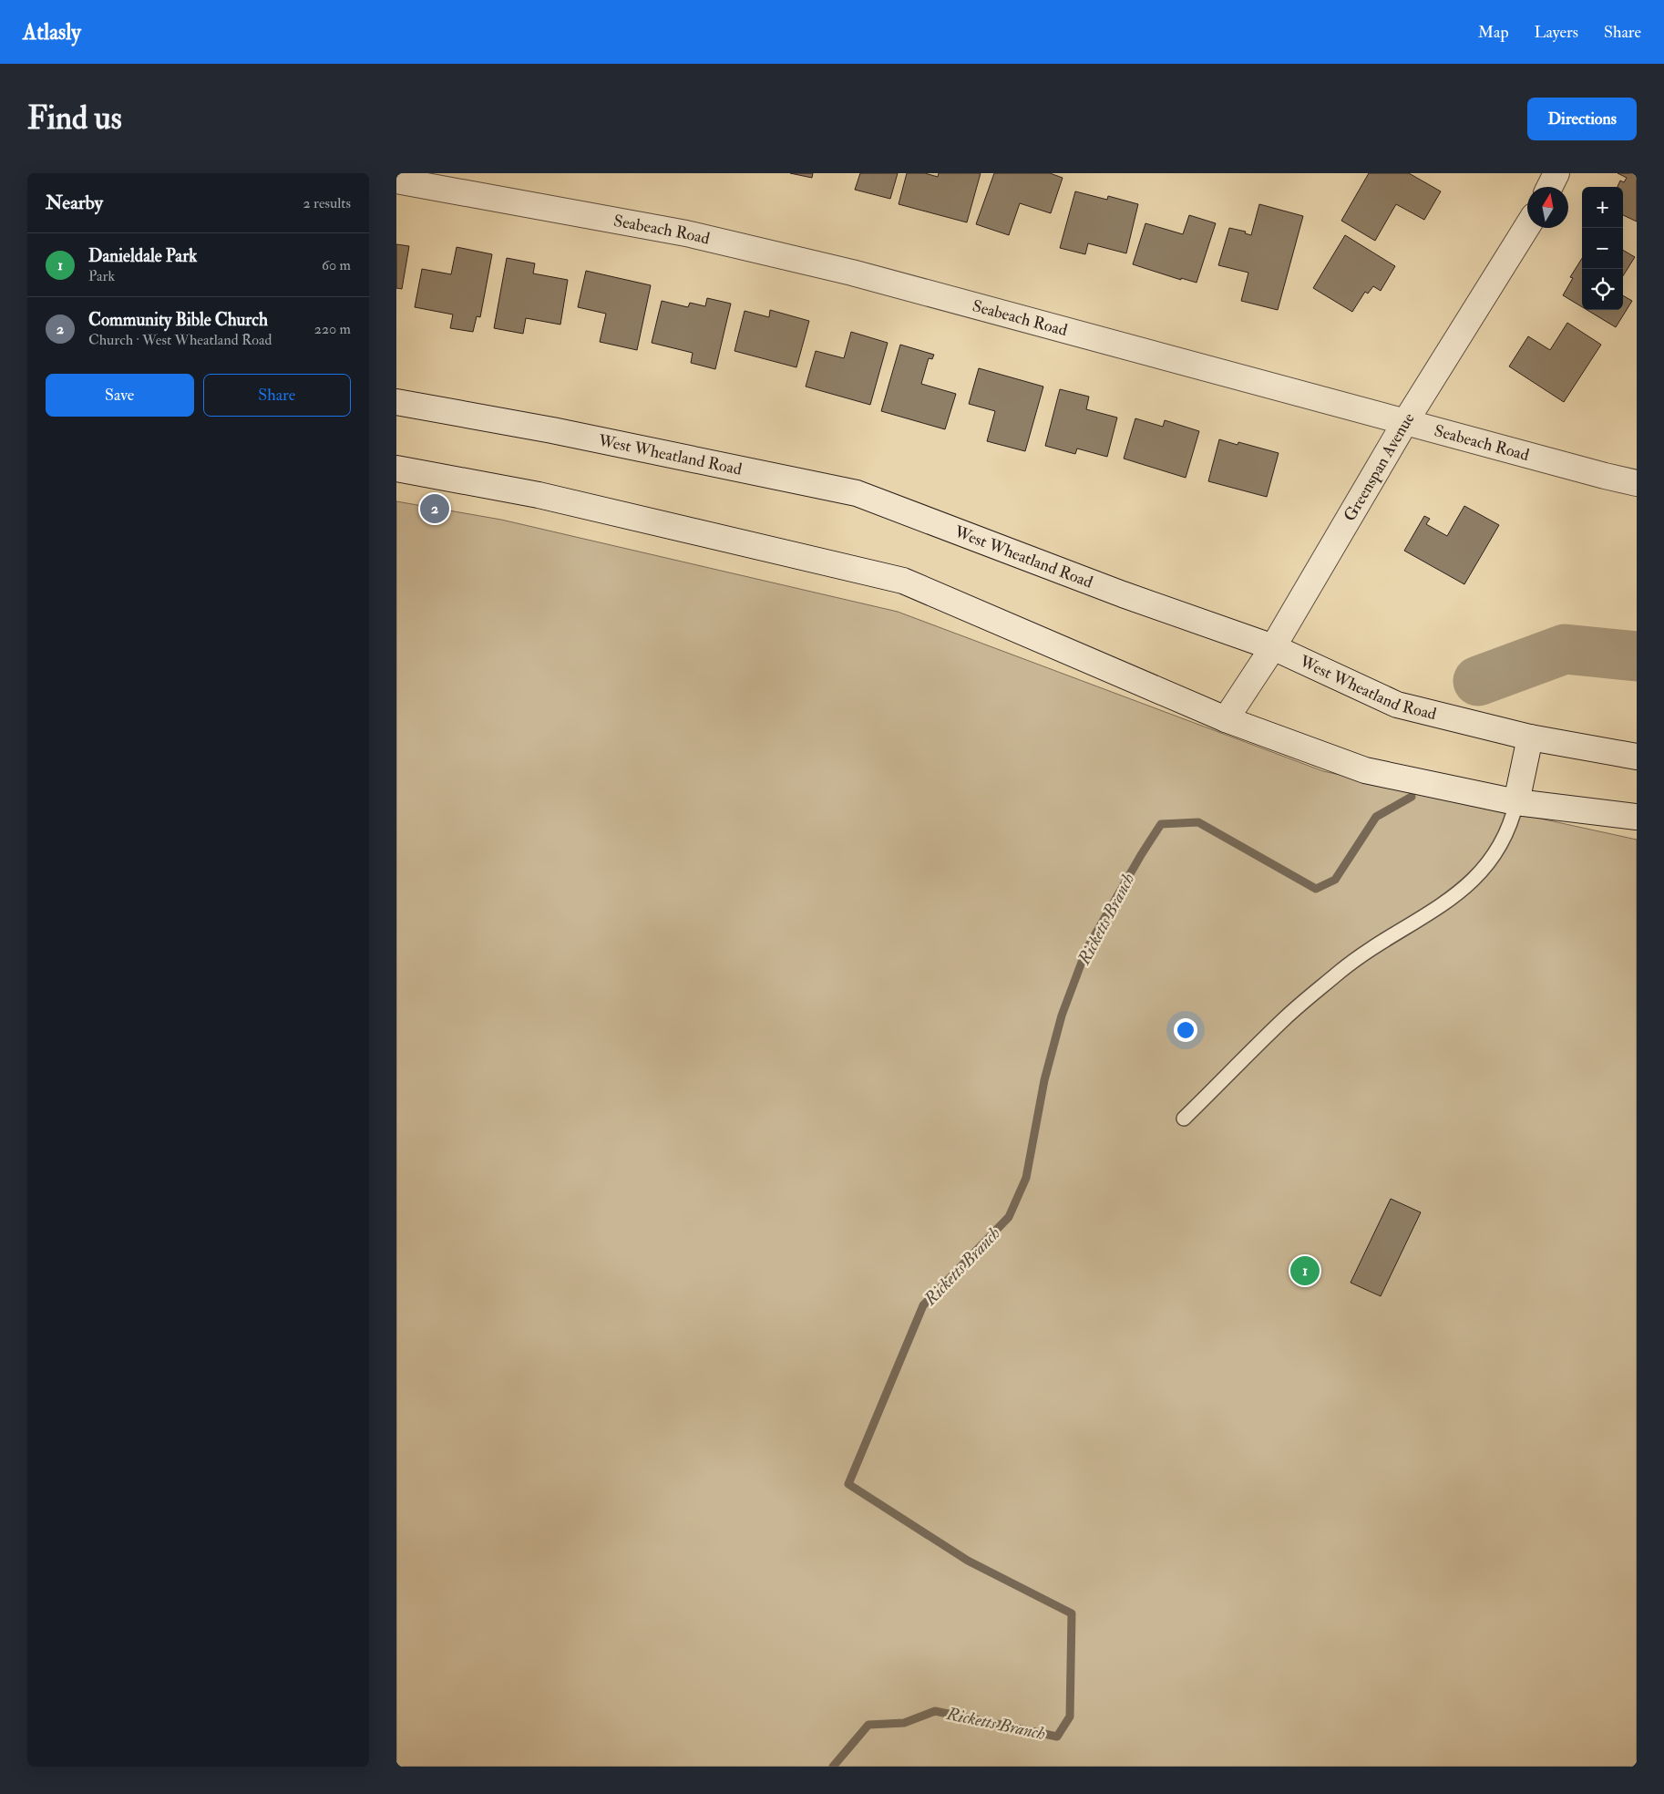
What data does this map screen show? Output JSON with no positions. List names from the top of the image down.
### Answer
{
  "streets": {
    "main road": ["Seabeach Road", "West Wheatland Road", "Greenspan Avenue"]
  },
  "crossings": [
    ["Seabeach Road", "Greenspan Avenue"],
    ["West Wheatland Road", "Greenspan Avenue"]
  ],
  "water": ["Ricketts Branch"],
  "north": "top",
  "page": {
    "header": "Atlasly",
    "nav": ["Map", "Layers", "Share"],
    "buttons": [
      "Directions",
      ["Save", "Share"]
    ],
    "title": "Find us",
    "heading": ["Nearby", "2 results"],
    "map_buttons": ["+", "−"],
    "list": [
      {
        "mark": "1",
        "name": "Danieldale Park",
        "note": "Park",
        "value": "60 m"
      },
      {
        "mark": "2",
        "name": "Community Bible Church",
        "note": "Church · West Wheatland Road",
        "value": "220 m"
      }
    ],
    "pins": ["2", "1"]
  }
}
